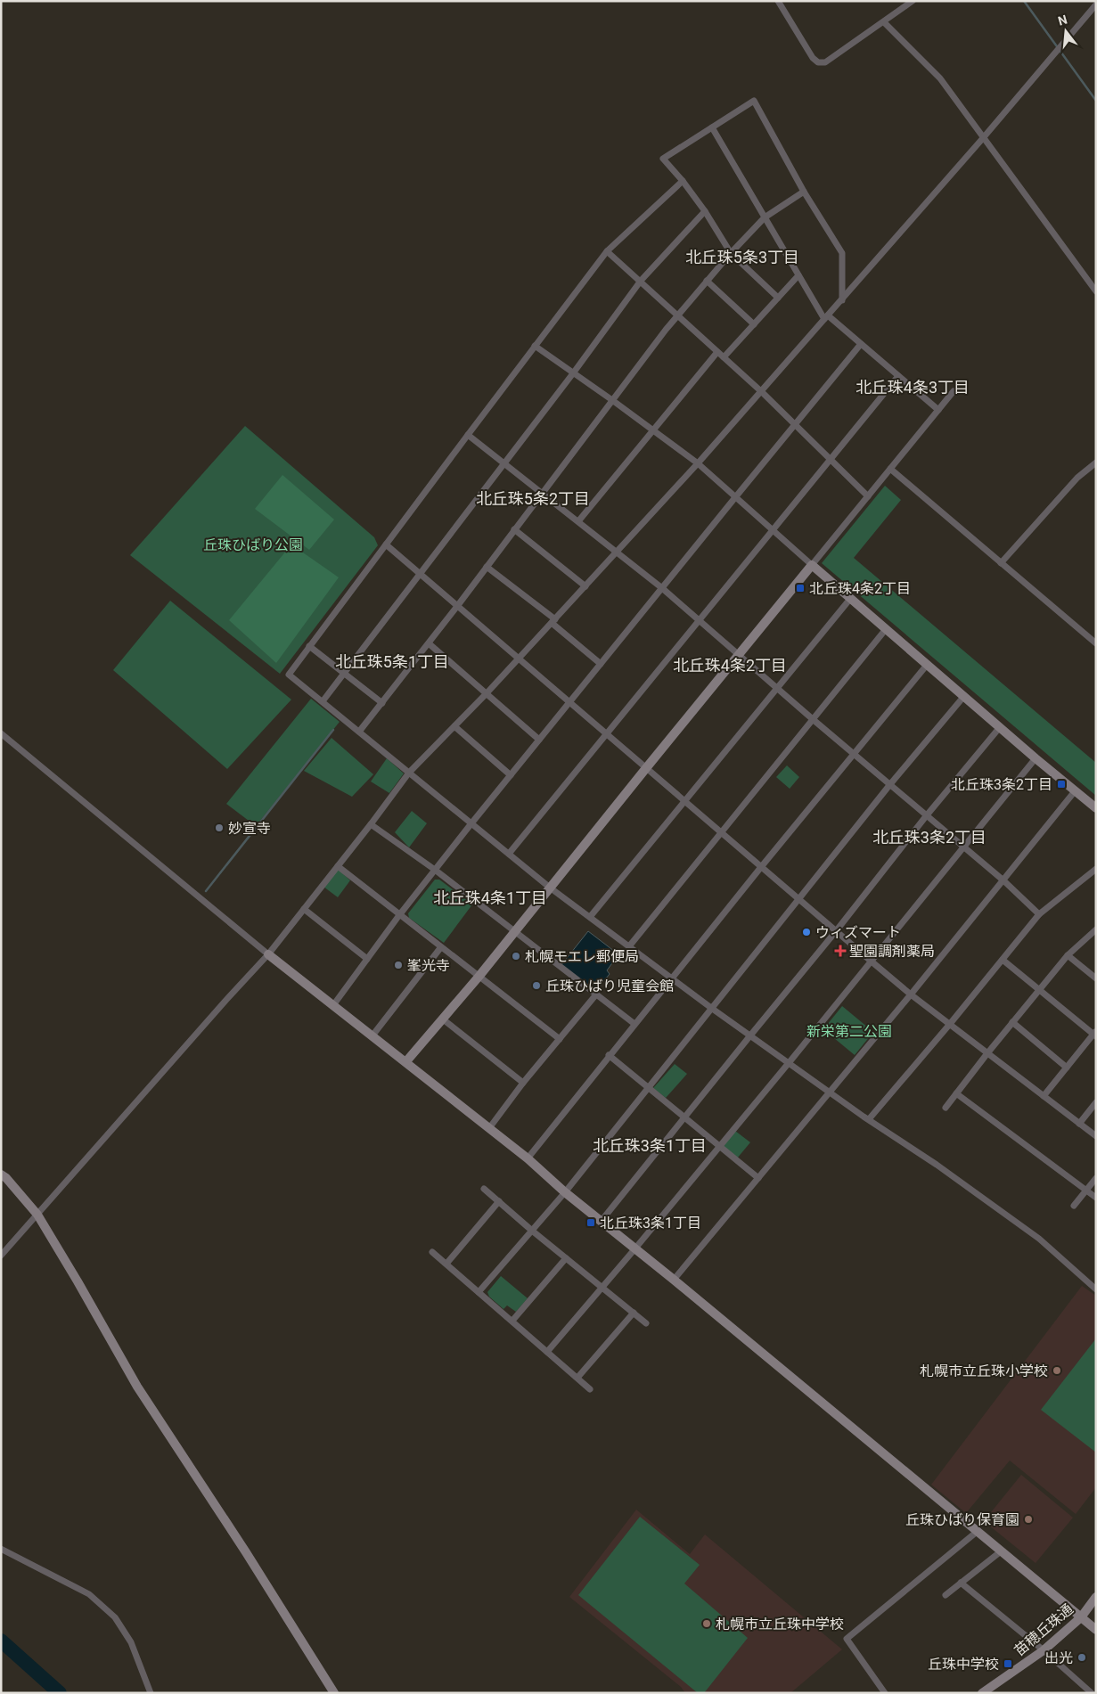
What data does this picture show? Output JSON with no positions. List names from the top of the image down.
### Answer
{
  "streets": {
    "street": ["苗穂丘珠通"]
  },
  "districts": [
    "北丘珠5条3丁目",
    "北丘珠4条3丁目",
    "北丘珠5条2丁目",
    "北丘珠5条1丁目",
    "北丘珠4条2丁目",
    "北丘珠3条2丁目",
    "北丘珠4条1丁目",
    "北丘珠3条1丁目"
  ],
  "parks": ["丘珠ひばり公園", "新栄第二公園"],
  "places": {
    "transit": [
      "北丘珠4条2丁目",
      "北丘珠3条2丁目",
      "北丘珠3条1丁目",
      "丘珠中学校"
    ],
    "other": [
      "妙宣寺",
      "ウィズマート",
      "札幌モエレ郵便局",
      "峯光寺",
      "丘珠ひばり児童会館",
      "札幌市立丘珠小学校",
      "丘珠ひばり保育園",
      "札幌市立丘珠中学校",
      "出光"
    ],
    "health": ["聖園調剤薬局"]
  },
  "north": "top"
}
